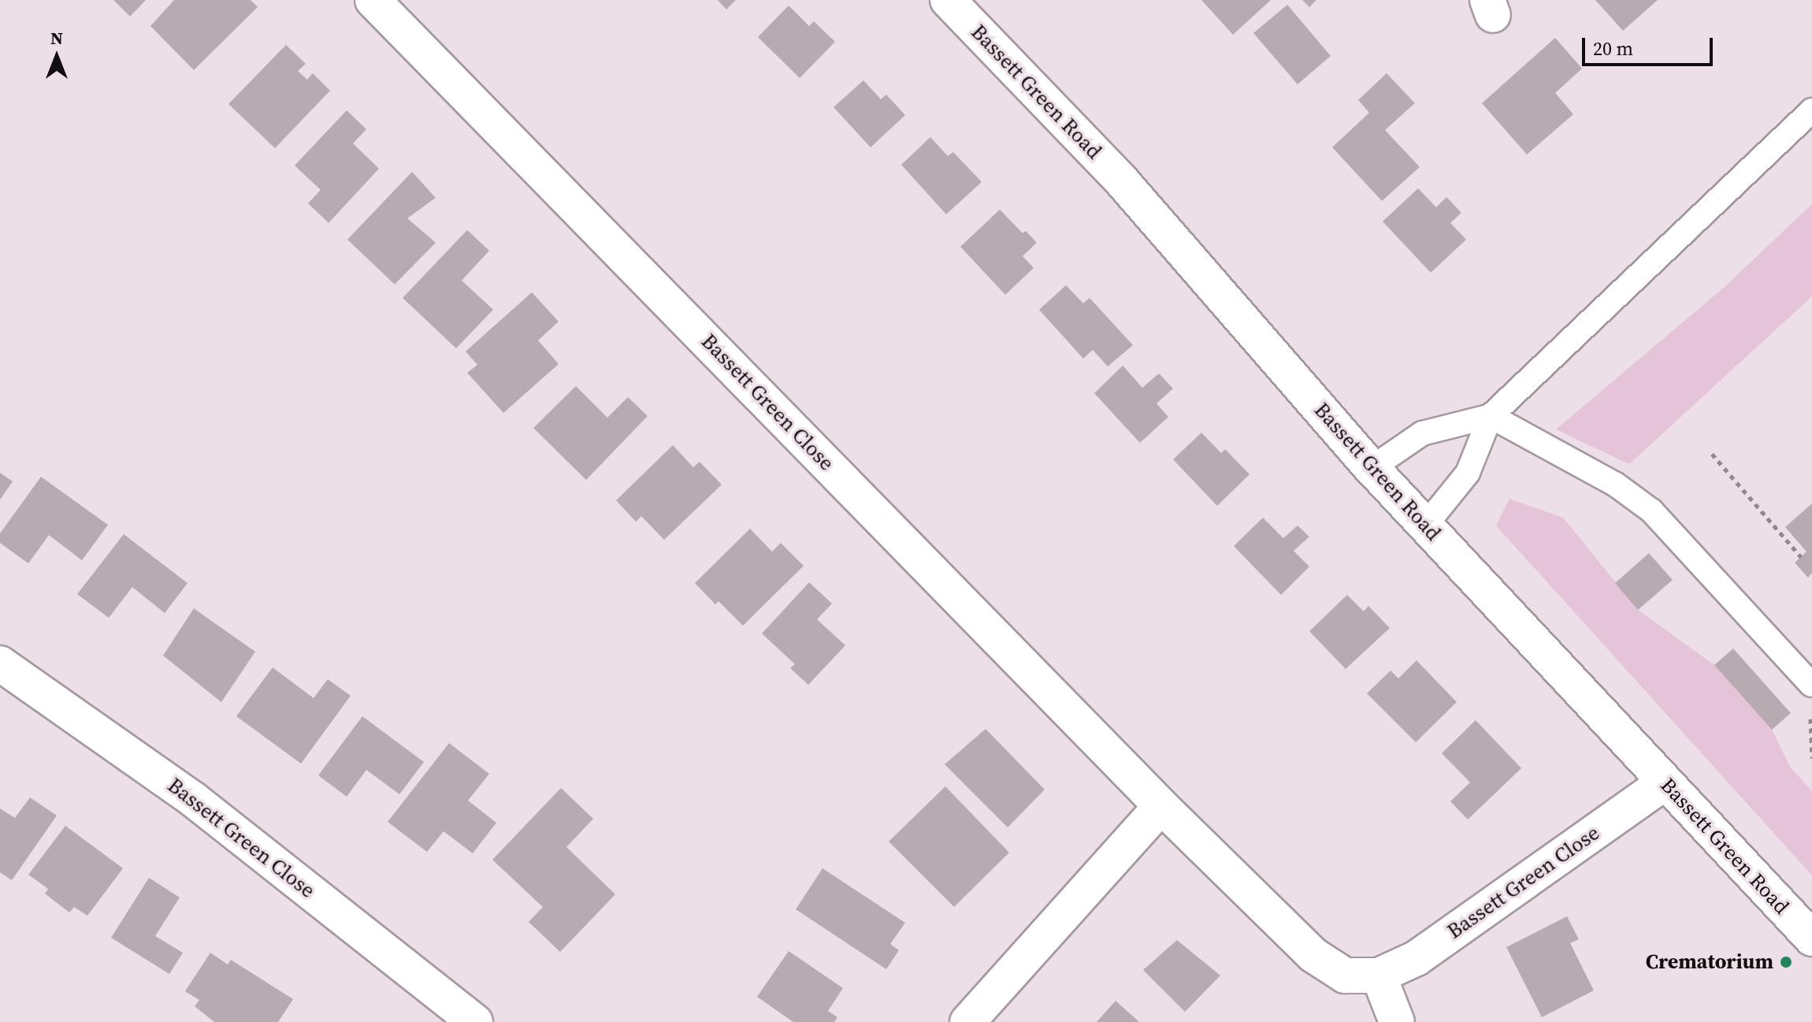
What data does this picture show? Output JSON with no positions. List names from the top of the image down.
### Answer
{
  "streets": {
    "street": ["Bassett Green Road", "Bassett Green Close"]
  },
  "crossings": [
    ["Bassett Green Road", "Bassett Green Close"]
  ],
  "places": ["Crematorium"],
  "scale_bar": "20 m",
  "north": "top"
}
